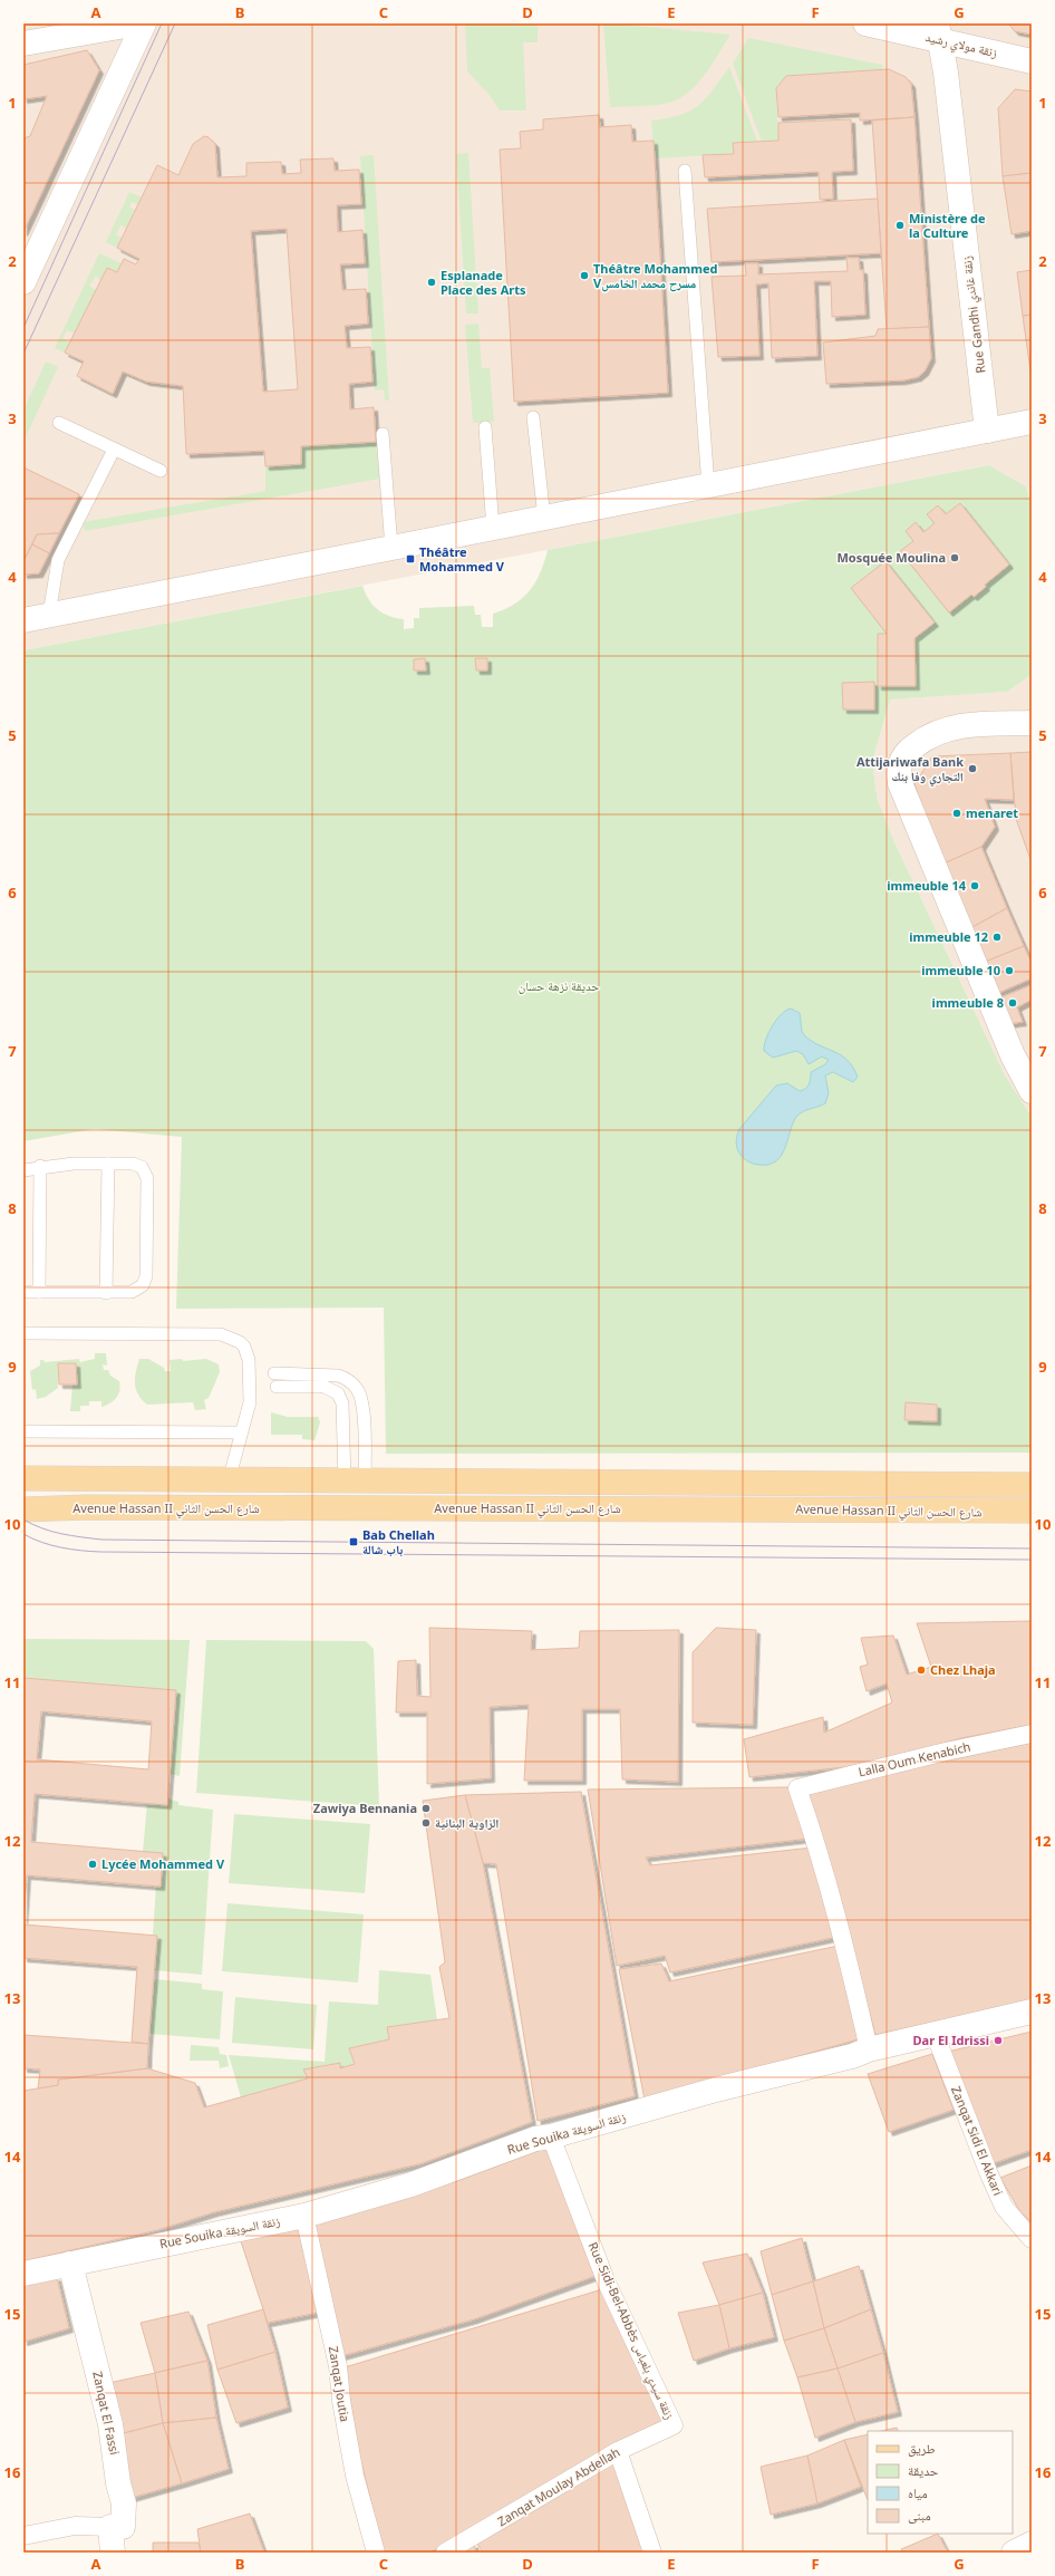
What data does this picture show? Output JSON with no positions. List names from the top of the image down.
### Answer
{
  "streets": {
    "main road": ["Avenue Hassan II شارع الحسن الثاني"],
    "street": [
      "زنقة مولاي رشيد",
      "Rue Gandhi زنقة غاندي",
      "Lalla Oum Kenabich",
      "Rue Souika زنقة السويقة",
      "Zanqat Sidi El Akkari",
      "Rue Sidi-Bel-Abbès زنقة سيدي بلعباس",
      "Zanqat Joutia",
      "Zanqat El Fassi",
      "Zanqat Moulay Abdellah"
    ]
  },
  "crossings": [
    ["زنقة مولاي رشيد", "Rue Gandhi زنقة غاندي"],
    ["Lalla Oum Kenabich", "Rue Souika زنقة السويقة"],
    ["Rue Souika زنقة السويقة", "Zanqat Sidi El Akkari"],
    ["Rue Souika زنقة السويقة", "Rue Sidi-Bel-Abbès زنقة سيدي بلعباس"],
    ["Rue Souika زنقة السويقة", "Zanqat Joutia"],
    ["Rue Souika زنقة السويقة", "Zanqat El Fassi"],
    ["Rue Sidi-Bel-Abbès زنقة سيدي بلعباس", "Zanqat Moulay Abdellah"]
  ],
  "parks": ["حديقة نزهة حسان"],
  "places": {
    "other": [
      "Ministère de la Culture",
      "Théâtre Mohammed Vمسرح محمد الخامس",
      "Esplanade Place des Arts",
      "Mosquée Moulina",
      "Attijariwafa Bank التجاري وفا بنك",
      "menaret",
      "immeuble 14",
      "immeuble 12",
      "immeuble 10",
      "immeuble 8",
      "Chez Lhaja",
      "Zawiya Bennania",
      "الزاوية البنانية",
      "Lycée Mohammed V",
      "Dar El Idrissi"
    ],
    "transit": ["Théâtre Mohammed V", "Bab Chellah باب شالة"]
  },
  "legend": [
    "طريق",
    "حديقة",
    "مياه",
    "مبنى"
  ],
  "grid": {
    "columns": [
      "A",
      "B",
      "C",
      "D",
      "E",
      "F",
      "G"
    ],
    "rows": [
      "1",
      "2",
      "3",
      "4",
      "5",
      "6",
      "7",
      "8",
      "9",
      "10",
      "11",
      "12",
      "13",
      "14",
      "15",
      "16"
    ]
  }
}
